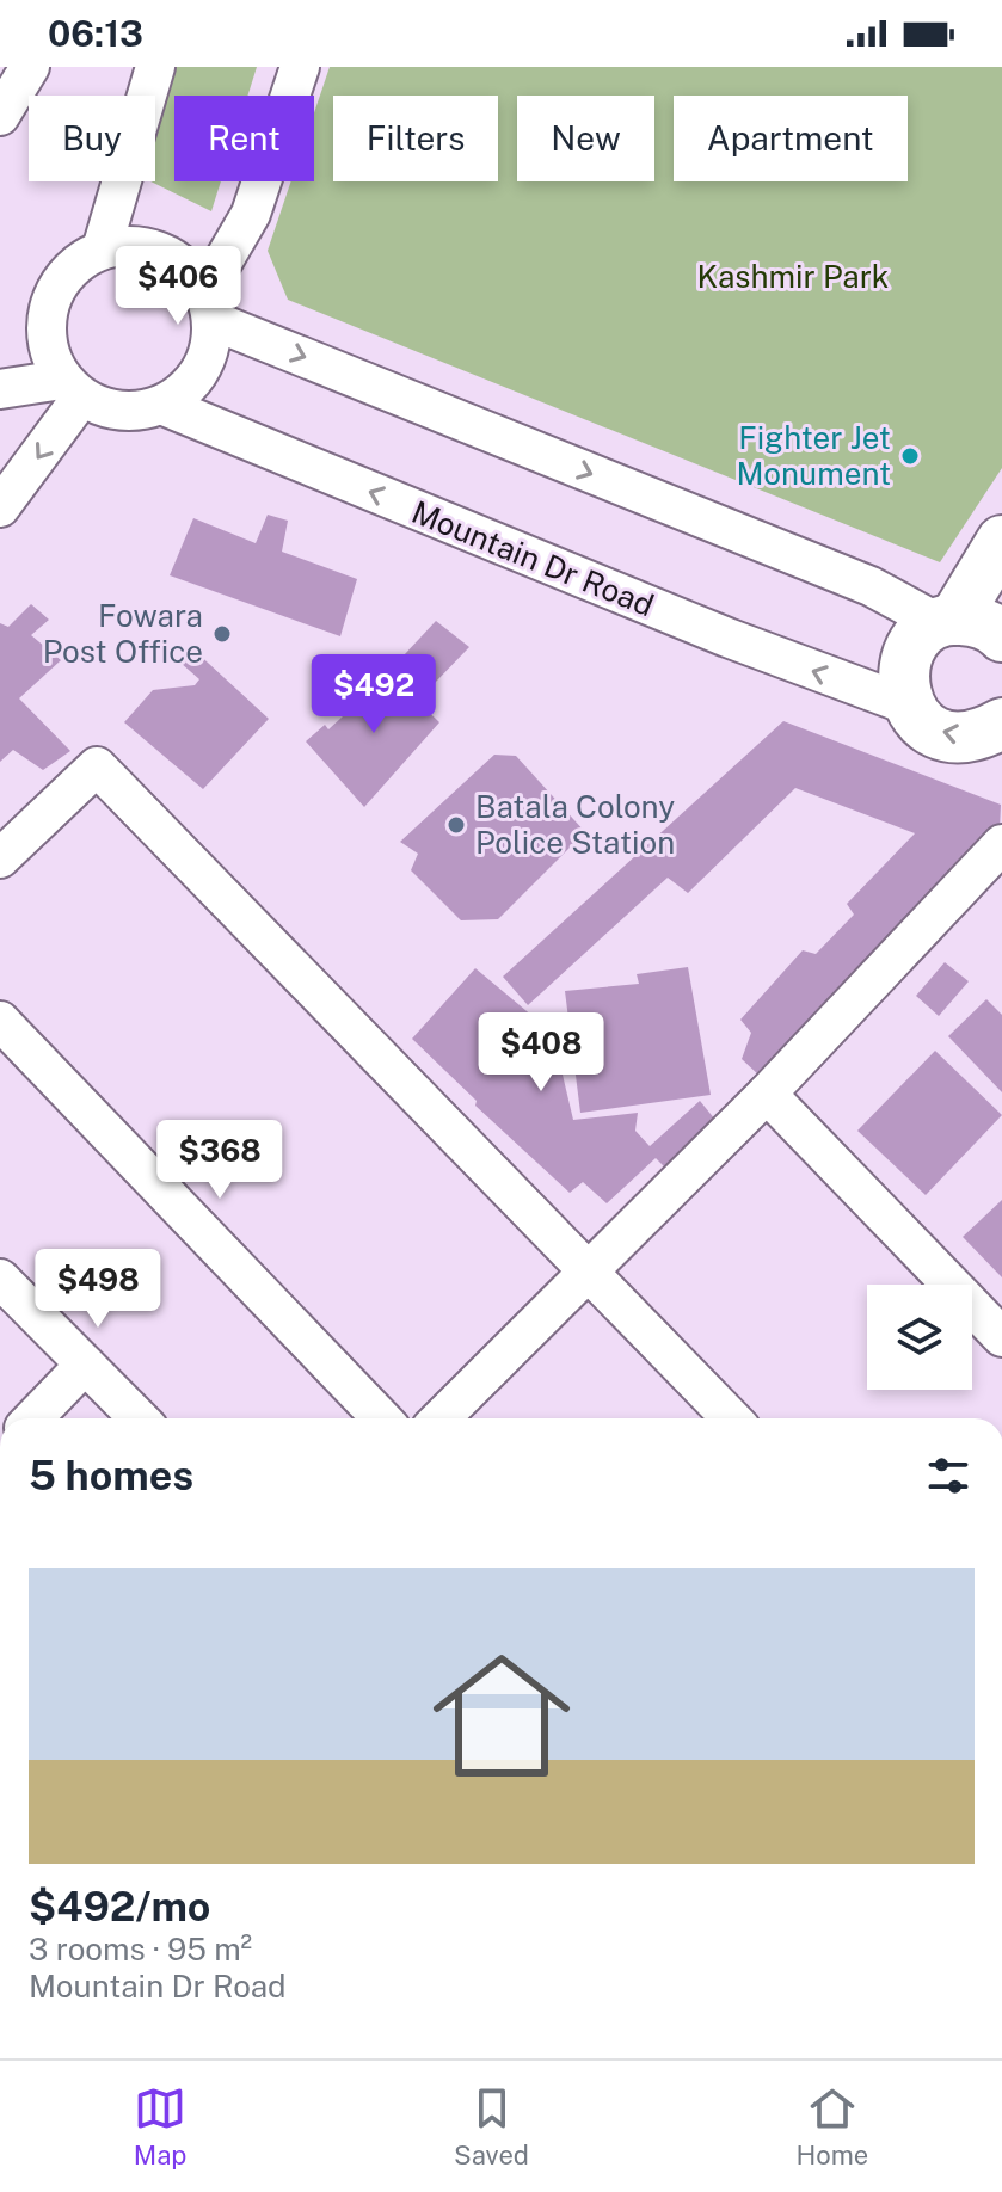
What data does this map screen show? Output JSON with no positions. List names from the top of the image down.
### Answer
{
  "streets": {
    "street": ["Mountain Dr Road"]
  },
  "parks": ["Kashmir Park"],
  "places": ["Fighter Jet Monument", "Fowara Post Office", "Batala Colony Police Station"],
  "page": {
    "status": "06:13",
    "chip": [
      "Buy",
      "Rent",
      "Filters",
      "New",
      "Apartment"
    ],
    "price": [
      "$406",
      "$492",
      "$408",
      "$368",
      "$498"
    ],
    "heading": "5 homes",
    "list": [
      {
        "name": "$492/mo",
        "note": "3 rooms · 95 m² · Mountain Dr Road"
      }
    ],
    "tabs": ["Map", "Saved", "Home"]
  }
}
